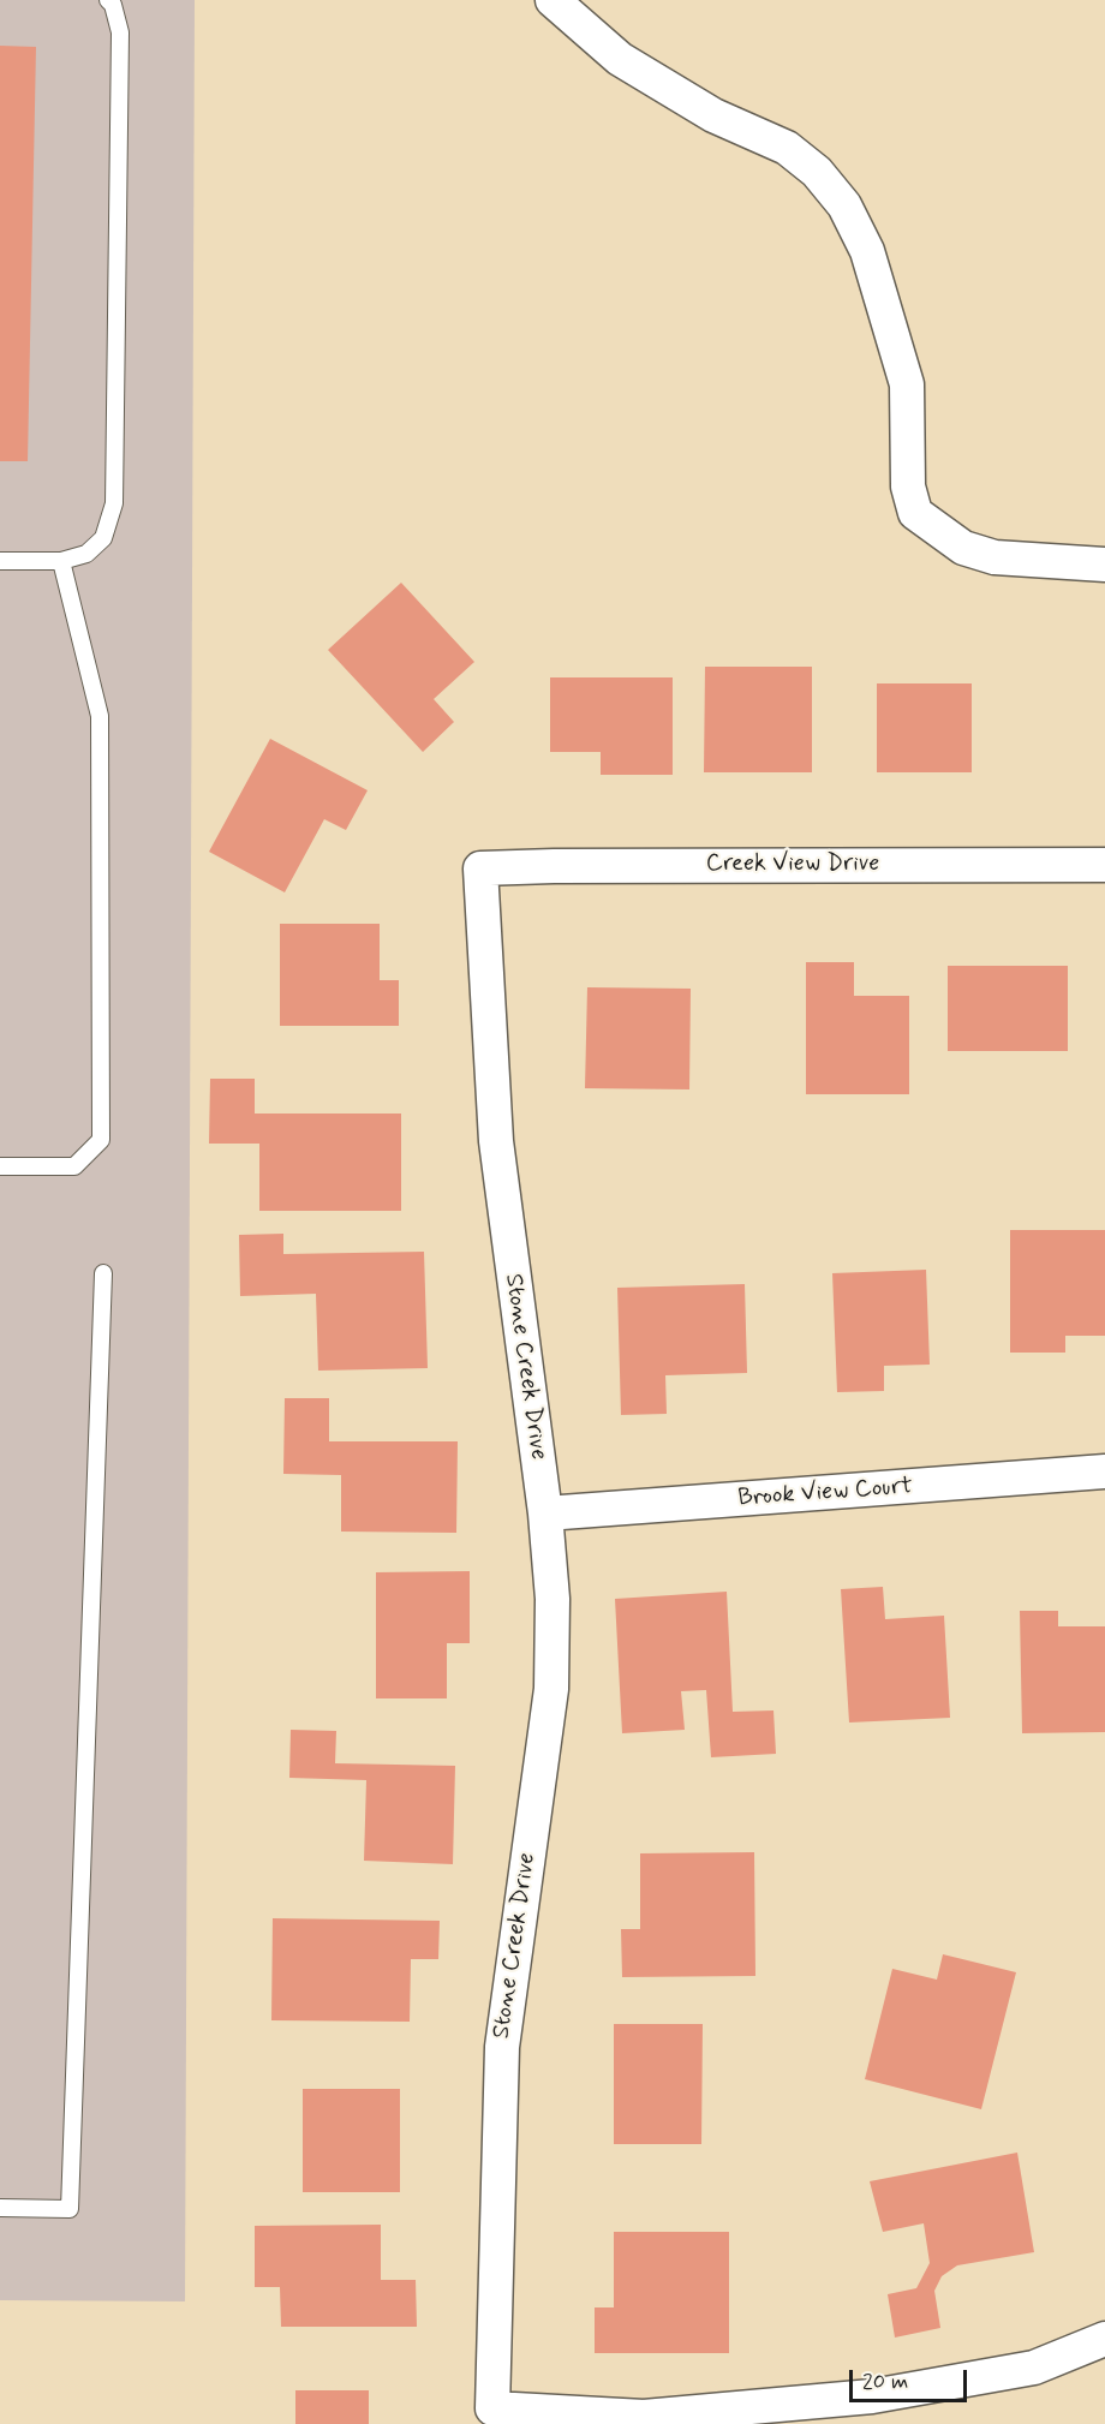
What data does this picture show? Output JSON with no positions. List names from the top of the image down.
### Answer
{
  "streets": {
    "street": ["Creek View Drive", "Stone Creek Drive", "Brook View Court"]
  },
  "crossings": [
    ["Creek View Drive", "Stone Creek Drive"],
    ["Stone Creek Drive", "Brook View Court"]
  ],
  "scale_bar": "20 m"
}
